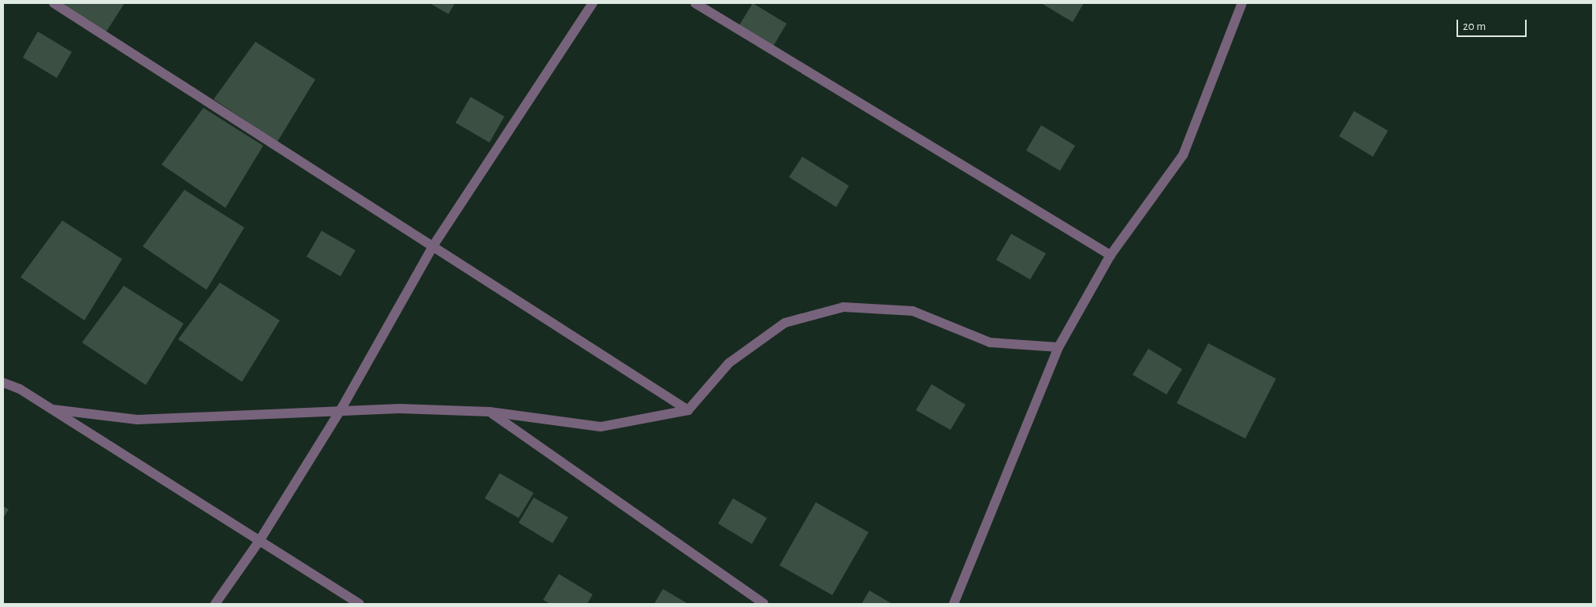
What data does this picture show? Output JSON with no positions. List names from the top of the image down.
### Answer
{
  "scale_bar": "20 m"
}
